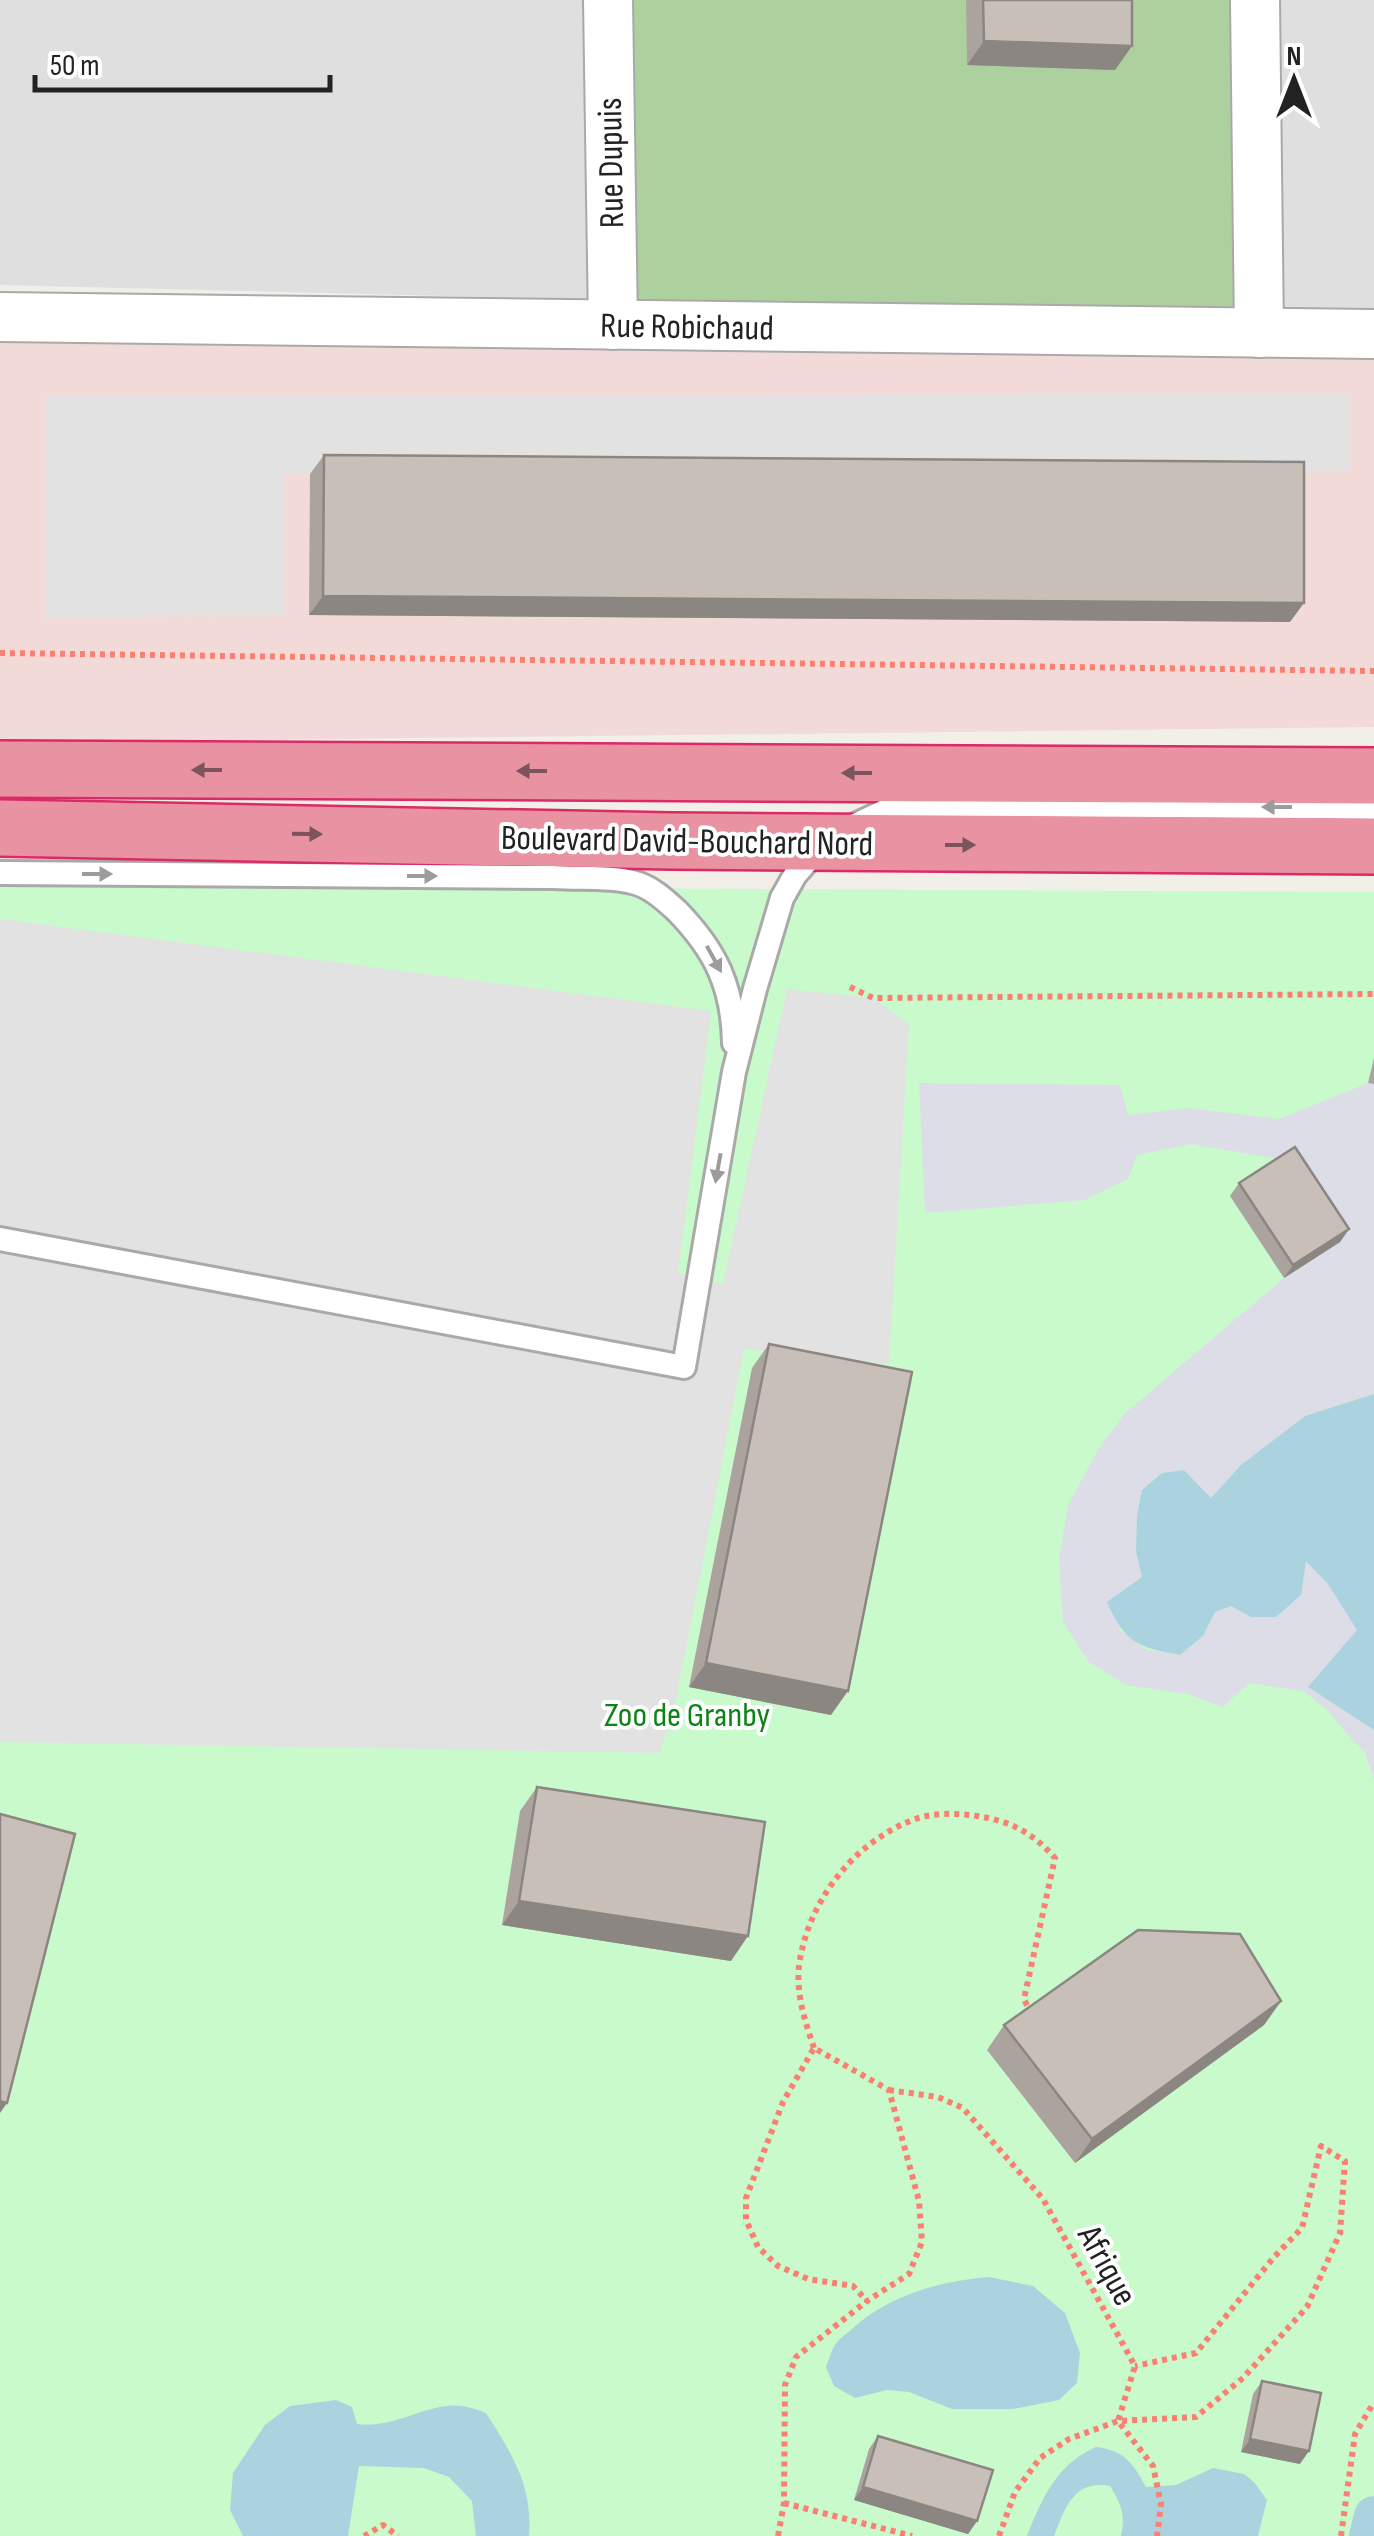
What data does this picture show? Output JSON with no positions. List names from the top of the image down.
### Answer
{
  "streets": {
    "highway": ["Boulevard David-Bouchard Nord"],
    "street": ["Rue Dupuis", "Rue Robichaud"],
    "path": ["Afrique"]
  },
  "crossings": [
    ["Rue Dupuis", "Rue Robichaud"]
  ],
  "parks": ["Zoo de Granby"],
  "scale_bar": "50 m",
  "north": "top"
}
